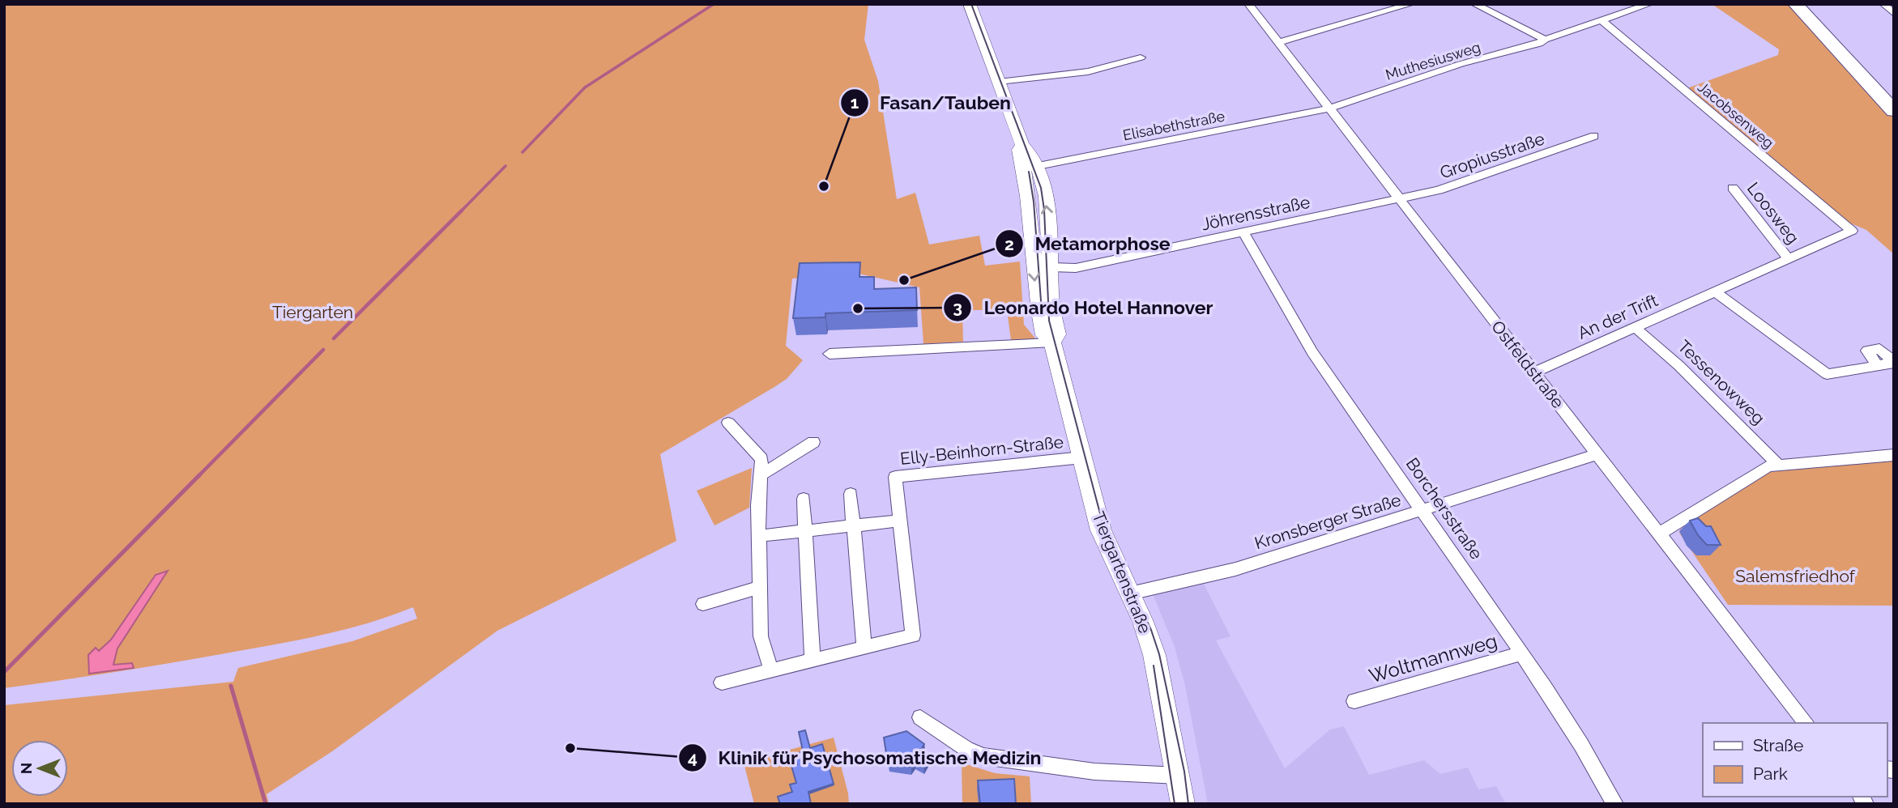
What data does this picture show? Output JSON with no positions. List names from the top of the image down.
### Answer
{
  "streets": {
    "main road": ["Tiergartenstraße"],
    "street": [
      "Muthesiusweg",
      "Jacobsenweg",
      "Elisabethstraße",
      "Gropiusstraße",
      "Jöhrensstraße",
      "Loosweg",
      "An der Trift",
      "Ostfeldstraße",
      "Tessenowweg",
      "Elly-Beinhorn-Straße",
      "Borchersstraße",
      "Kronsberger Straße",
      "Woltmannweg"
    ]
  },
  "crossings": [
    ["Muthesiusweg", "Jacobsenweg"],
    ["Muthesiusweg", "Elisabethstraße"],
    ["Muthesiusweg", "Ostfeldstraße"],
    ["Jacobsenweg", "An der Trift"],
    ["Elisabethstraße", "Ostfeldstraße"],
    ["Elisabethstraße", "Tiergartenstraße"],
    ["Gropiusstraße", "Jöhrensstraße"],
    ["Gropiusstraße", "Ostfeldstraße"],
    ["Jöhrensstraße", "Ostfeldstraße"],
    ["Jöhrensstraße", "Borchersstraße"],
    ["Jöhrensstraße", "Tiergartenstraße"],
    ["Loosweg", "An der Trift"],
    ["An der Trift", "Ostfeldstraße"],
    ["An der Trift", "Tessenowweg"],
    ["Ostfeldstraße", "Kronsberger Straße"],
    ["Elly-Beinhorn-Straße", "Tiergartenstraße"],
    ["Borchersstraße", "Kronsberger Straße"],
    ["Borchersstraße", "Woltmannweg"],
    ["Kronsberger Straße", "Tiergartenstraße"]
  ],
  "parks": ["Tiergarten", "Salemsfriedhof"],
  "places": [
    "Fasan/Tauben",
    "Metamorphose",
    "Leonardo Hotel Hannover",
    "Klinik für Psychosomatische Medizin"
  ],
  "legend": ["Straße", "Park"],
  "north": "left"
}
